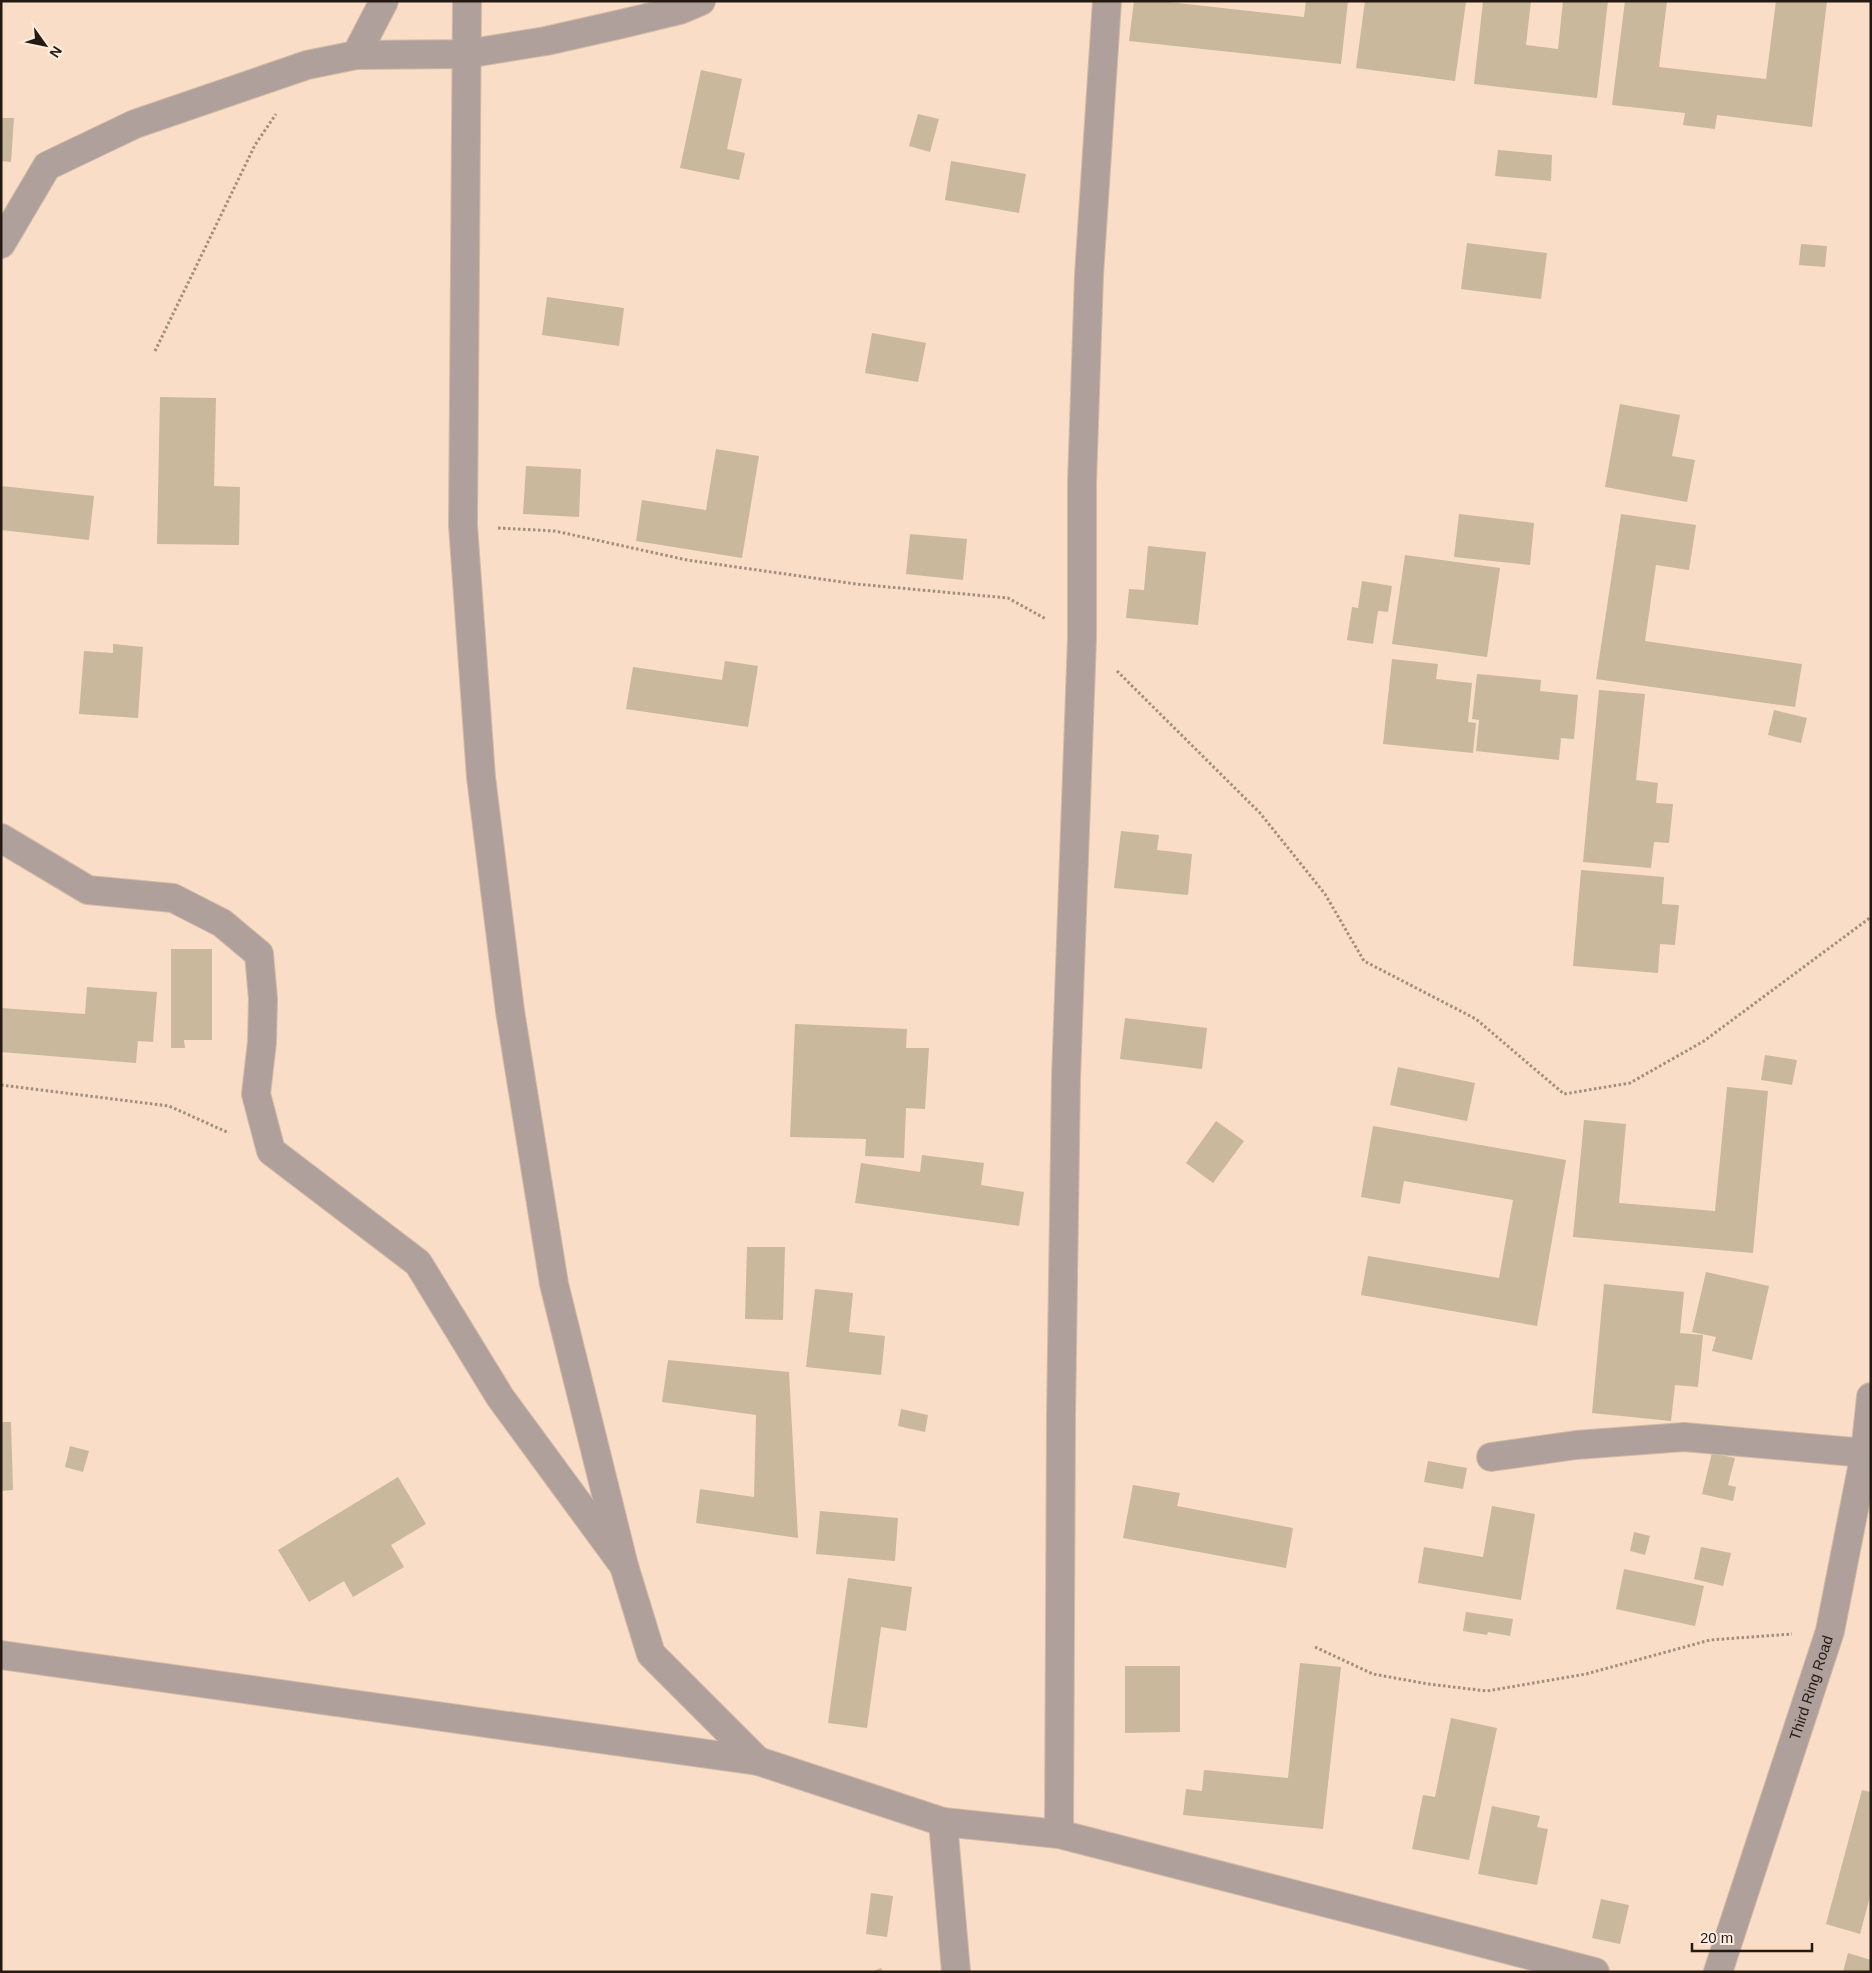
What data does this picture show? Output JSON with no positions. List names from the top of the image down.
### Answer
{
  "streets": {
    "street": ["Third Ring Road"]
  },
  "scale_bar": "20 m",
  "north": "bottom right"
}
